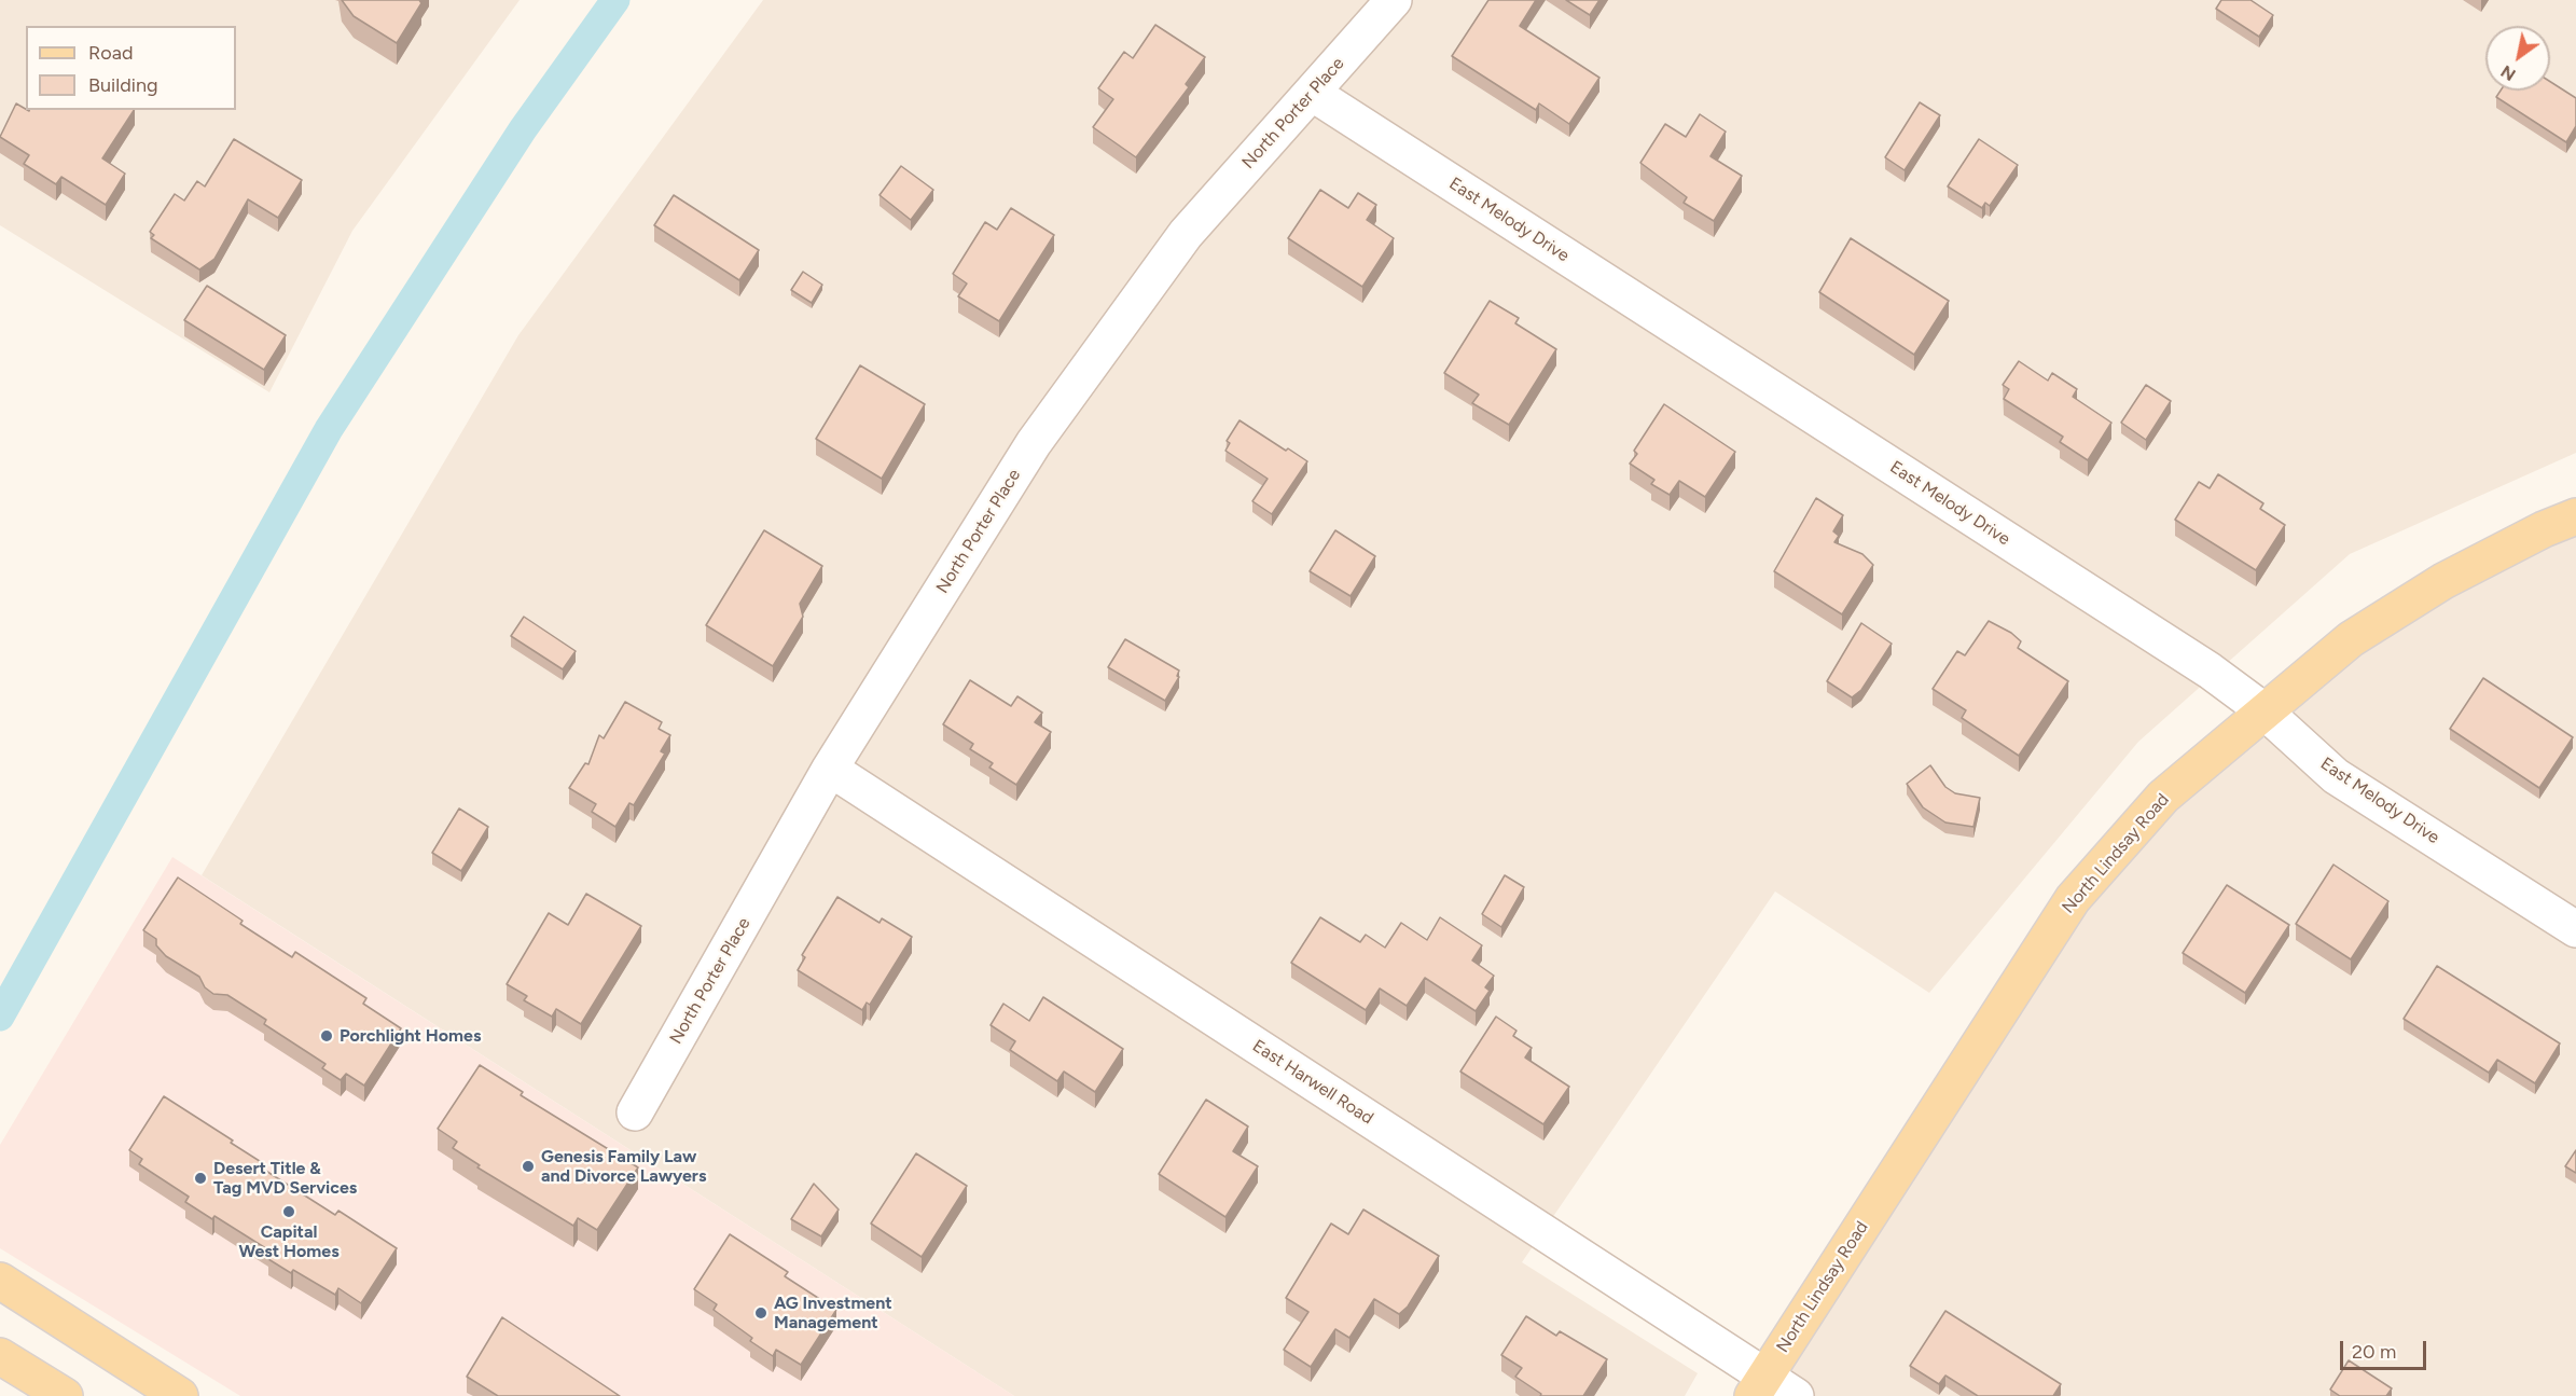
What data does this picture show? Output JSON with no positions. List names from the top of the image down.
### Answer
{
  "streets": {
    "main road": ["North Lindsay Road"],
    "street": ["North Porter Place", "East Melody Drive", "East Harwell Road"]
  },
  "crossings": [
    ["North Porter Place", "East Melody Drive"],
    ["North Porter Place", "East Harwell Road"],
    ["East Melody Drive", "North Lindsay Road"],
    ["North Lindsay Road", "East Harwell Road"]
  ],
  "places": [
    "Porchlight Homes",
    "Genesis Family Law and Divorce Lawyers",
    "Desert Title & Tag MVD Services",
    "Capital West Homes",
    "AG Investment Management"
  ],
  "legend": ["Road", "Building"],
  "scale_bar": "20 m",
  "north": "bottom left"
}
